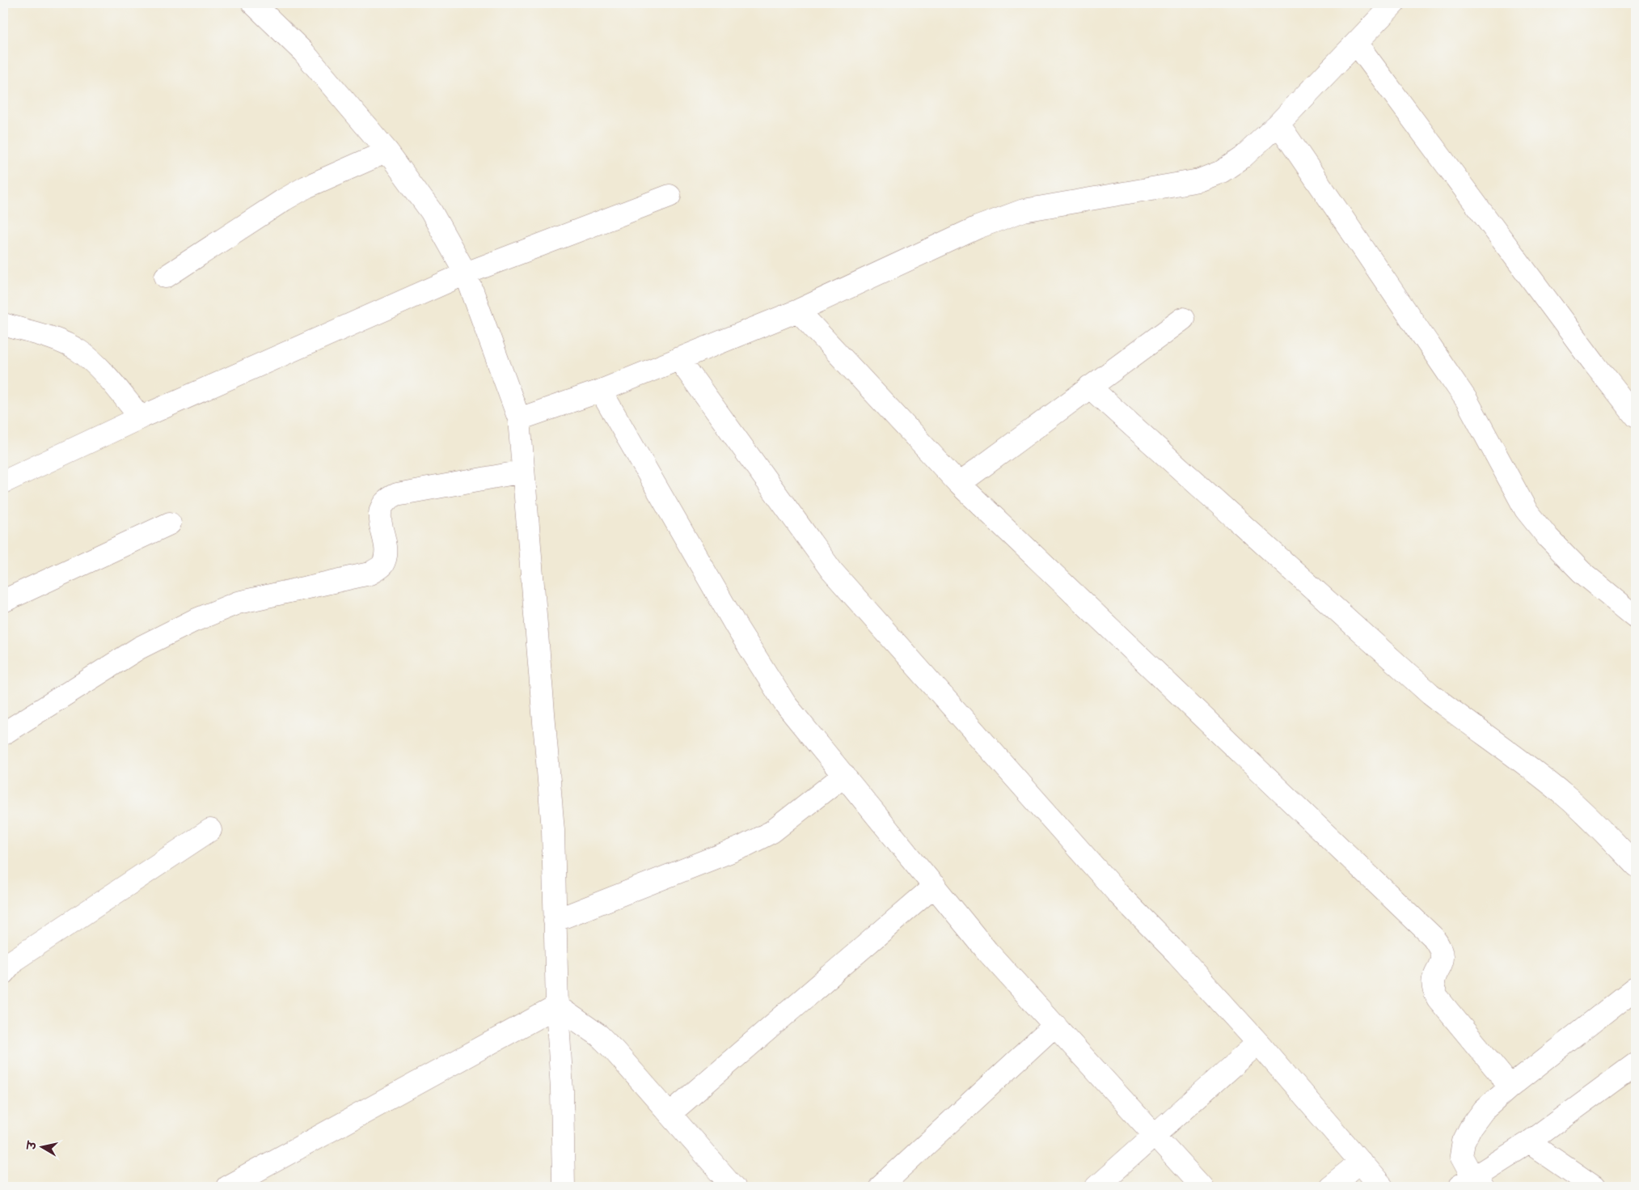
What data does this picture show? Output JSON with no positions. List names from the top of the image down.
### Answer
{
  "north": "left"
}
